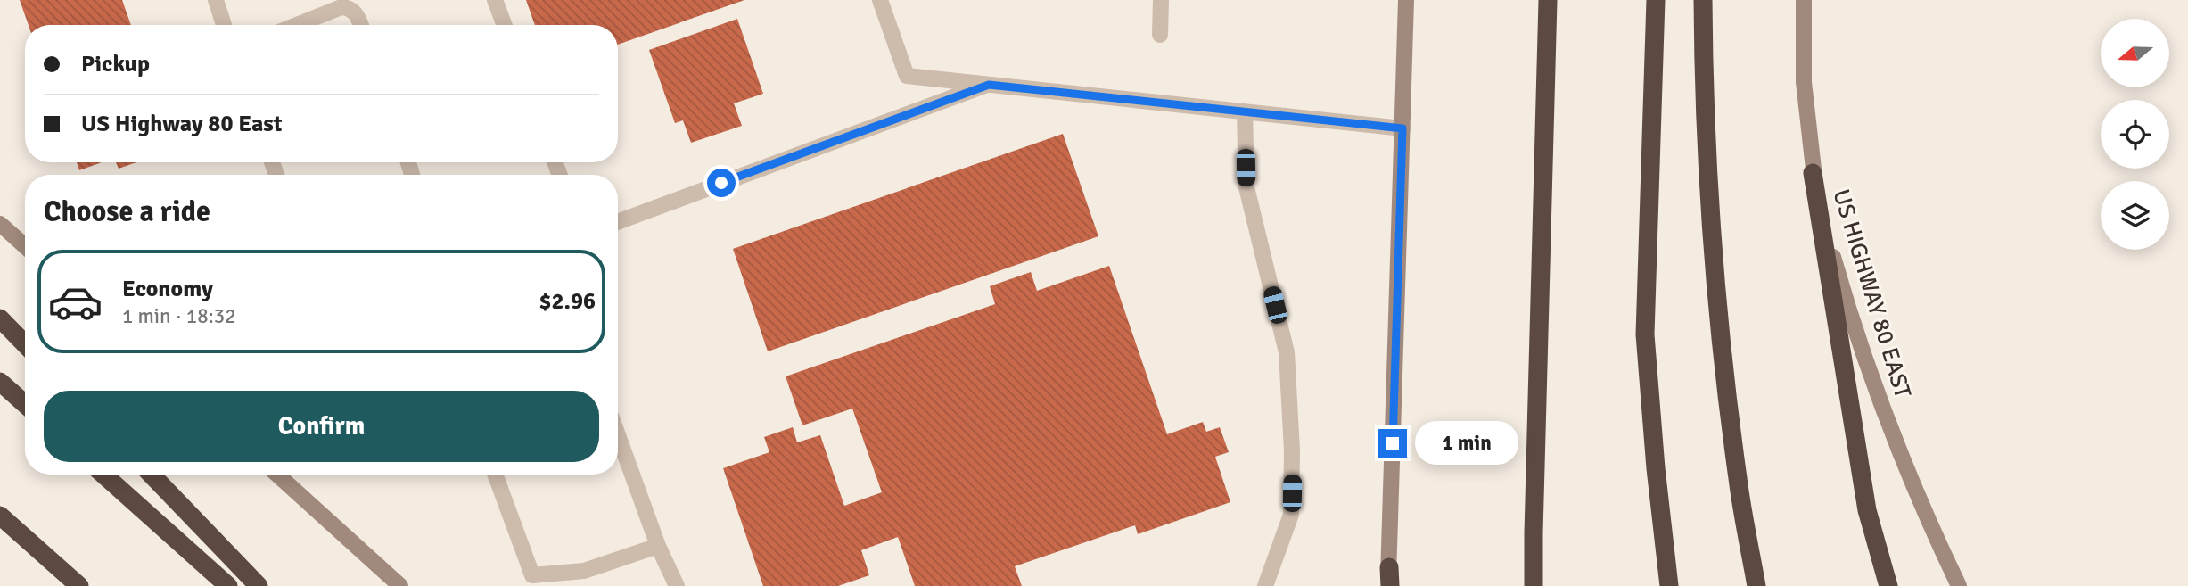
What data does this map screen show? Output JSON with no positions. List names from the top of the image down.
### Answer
{
  "streets": {
    "main road": ["US HIGHWAY 80 EAST"]
  },
  "north": "left",
  "page": {
    "banner": ["Pickup", "US Highway 80 East"],
    "heading": "Choose a ride",
    "list": [
      {
        "name": "Economy",
        "note": "1 min · 18:32",
        "value": "$2.96"
      }
    ],
    "buttons": "Confirm",
    "bubble": "1 min"
  }
}
